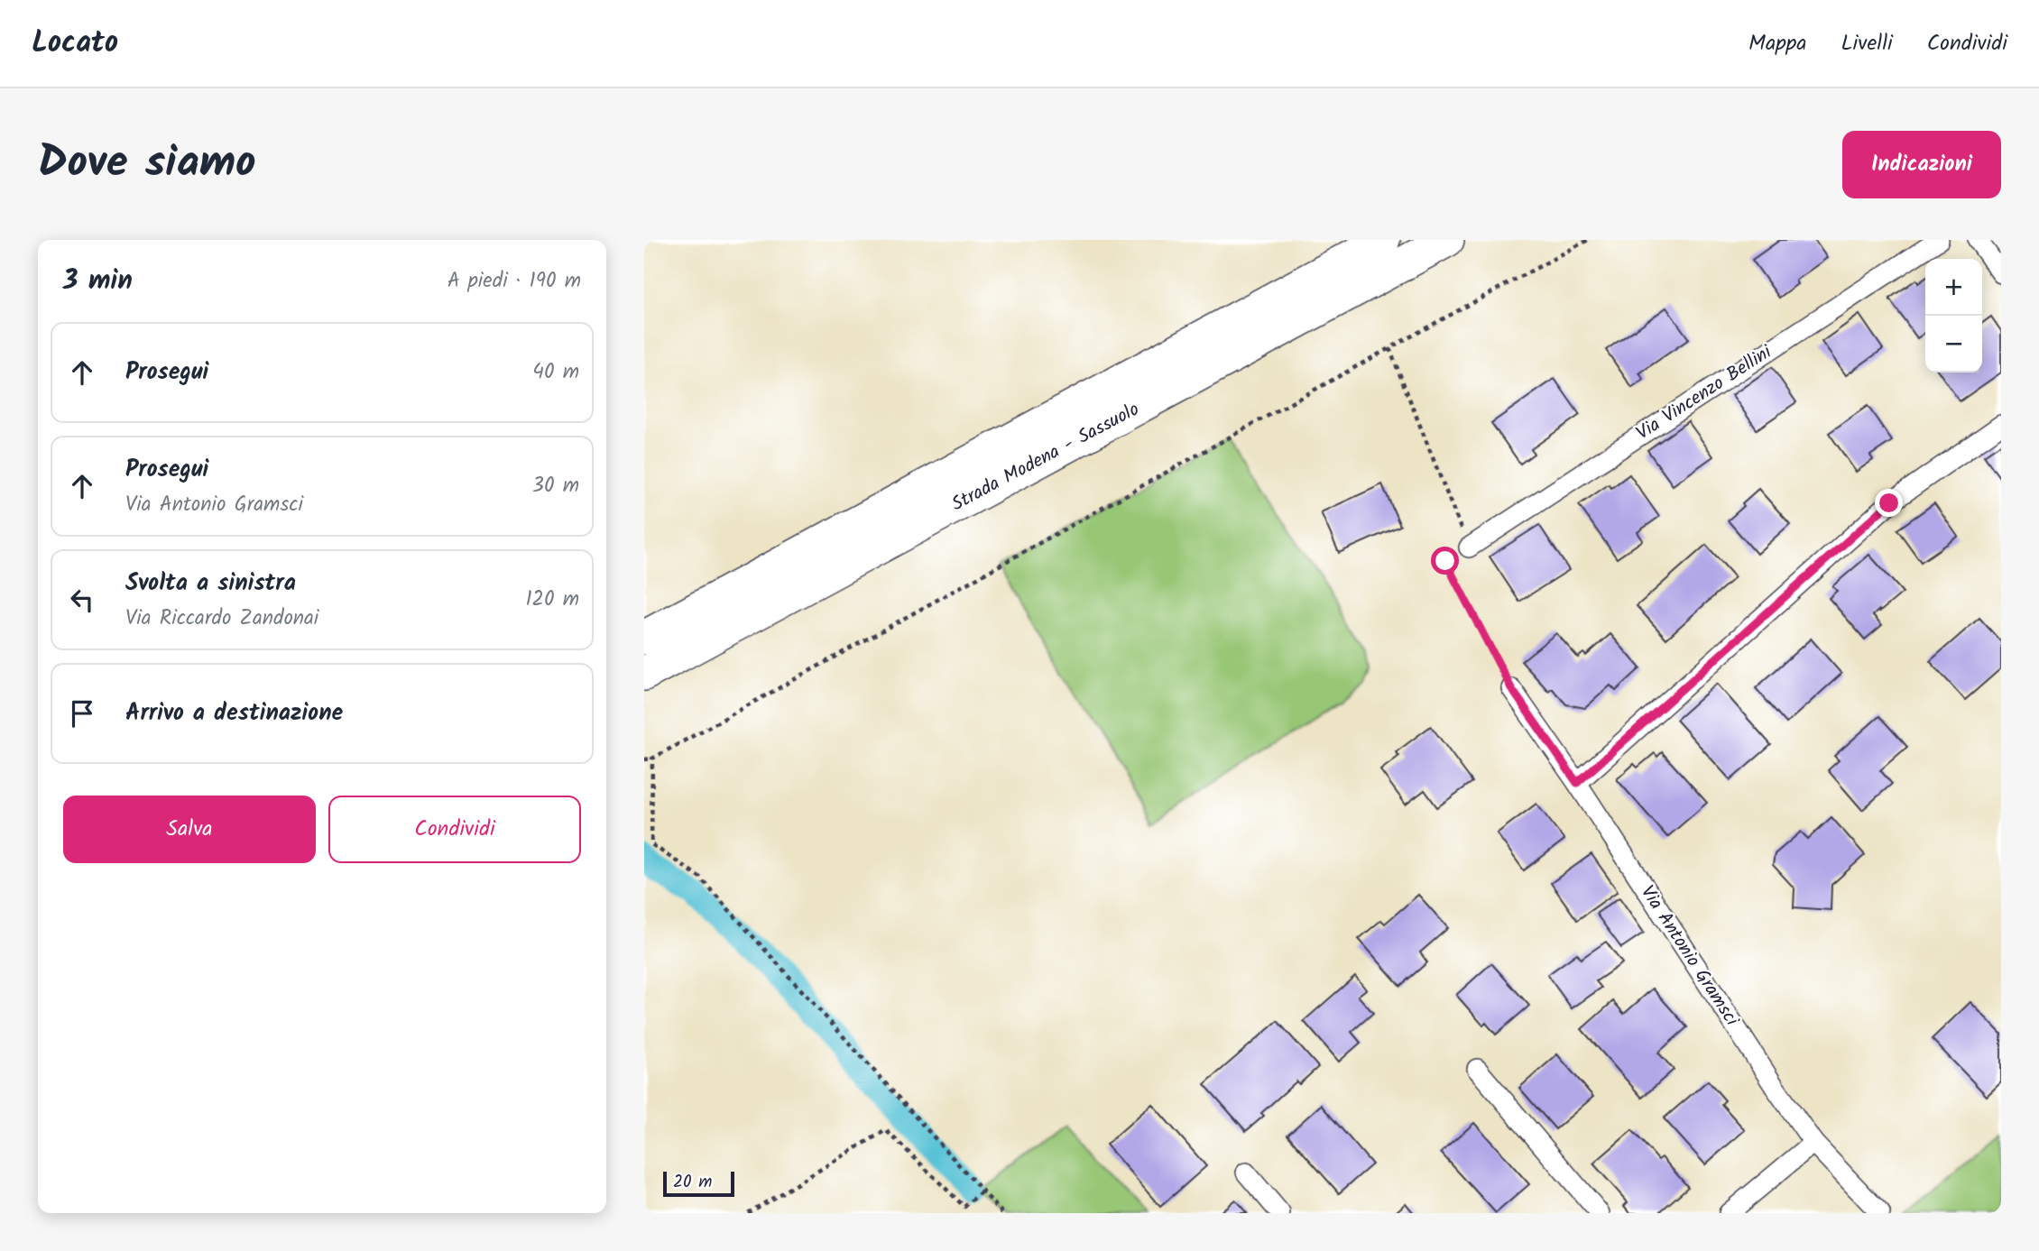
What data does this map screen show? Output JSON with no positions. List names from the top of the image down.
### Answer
{
  "streets": {
    "highway": ["Strada Modena - Sassuolo"],
    "street": ["Via Vincenzo Bellini", "Via Antonio Gramsci"]
  },
  "scale_bar": "20 m",
  "page": {
    "header": "Locato",
    "nav": ["Mappa", "Livelli", "Condividi"],
    "title": "Dove siamo",
    "buttons": [
      "Indicazioni",
      ["Salva", "Condividi"]
    ],
    "heading": ["3 min", "A piedi · 190 m"],
    "map_buttons": ["+", "−"],
    "list": [
      ["Prosegui", "40 m"],
      ["Prosegui", "Via Antonio Gramsci", "30 m"],
      ["Svolta a sinistra", "Via Riccardo Zandonai", "120 m"],
      "Arrivo a destinazione"
    ],
    "scale": "20 m"
  }
}
